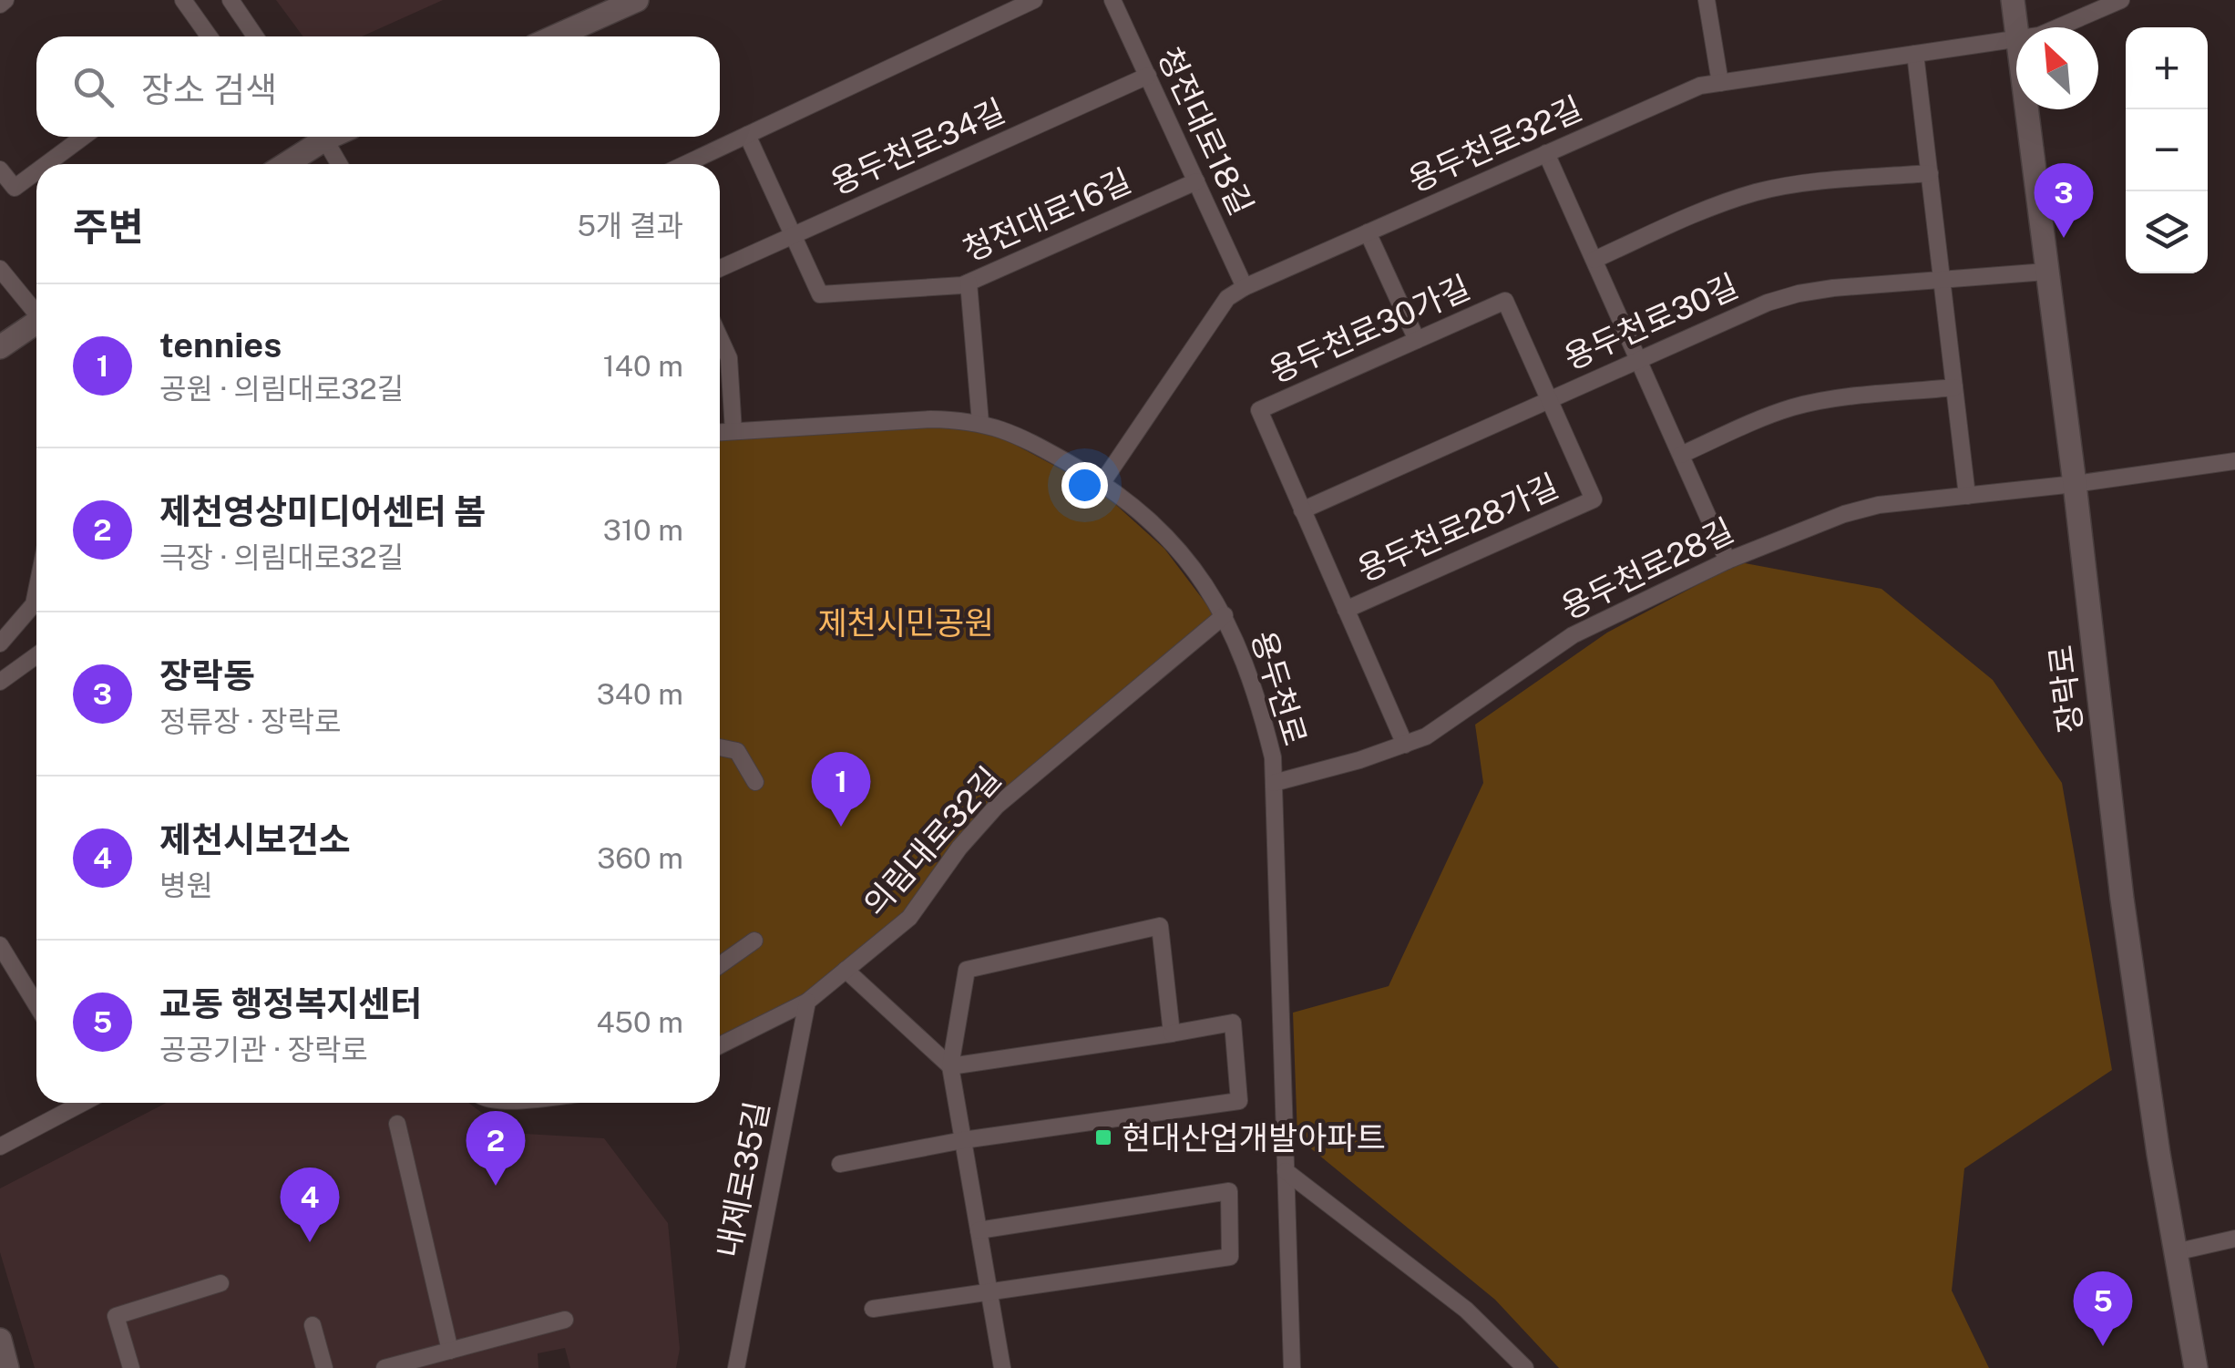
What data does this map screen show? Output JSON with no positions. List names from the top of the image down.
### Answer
{
  "streets": {
    "street": [
      "청전대로18길",
      "용두천로32길",
      "용두천로34길",
      "청전대로16길",
      "용두천로30길",
      "용두천로30가길",
      "용두천로28가길",
      "용두천로28길",
      "용두천로",
      "장락로",
      "의림대로32길",
      "내제로35길"
    ]
  },
  "crossings": [
    ["청전대로18길", "용두천로32길"],
    ["청전대로18길", "용두천로34길"],
    ["청전대로18길", "청전대로16길"],
    ["용두천로32길", "용두천로"],
    ["용두천로32길", "장락로"],
    ["용두천로34길", "청전대로16길"],
    ["용두천로30길", "용두천로30가길"],
    ["용두천로30길", "용두천로28가길"],
    ["용두천로30길", "장락로"],
    ["용두천로30가길", "용두천로28가길"],
    ["용두천로28가길", "용두천로28길"],
    ["용두천로28길", "용두천로"],
    ["용두천로28길", "장락로"],
    ["용두천로", "의림대로32길"],
    ["의림대로32길", "내제로35길"]
  ],
  "parks": ["제천시민공원"],
  "places": {
    "transit": ["현대산업개발아파트"]
  },
  "north": "top left",
  "page": {
    "map_buttons": ["+", "−"],
    "search": "장소 검색",
    "pins": [
      "3",
      "1",
      "2",
      "4",
      "5"
    ],
    "heading": ["주변", "5개 결과"],
    "list": [
      {
        "mark": "1",
        "name": "tennies",
        "note": "공원 · 의림대로32길",
        "value": "140 m"
      },
      {
        "mark": "2",
        "name": "제천영상미디어센터 봄",
        "note": "극장 · 의림대로32길",
        "value": "310 m"
      },
      {
        "mark": "3",
        "name": "장락동",
        "note": "정류장 · 장락로",
        "value": "340 m"
      },
      {
        "mark": "4",
        "name": "제천시보건소",
        "note": "병원",
        "value": "360 m"
      },
      {
        "mark": "5",
        "name": "교동 행정복지센터",
        "note": "공공기관 · 장락로",
        "value": "450 m"
      }
    ]
  }
}
